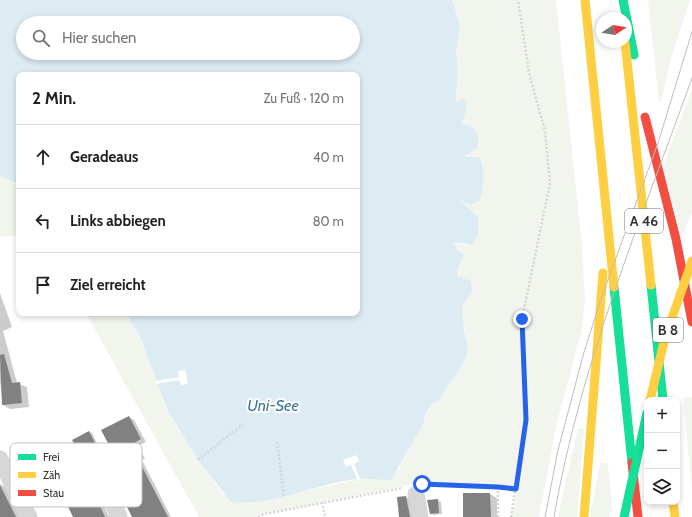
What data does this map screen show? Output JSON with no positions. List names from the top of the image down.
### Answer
{
  "streets": {
    "main road": ["A 46", "B 8"]
  },
  "water": ["Uni-See"],
  "legend": ["Frei", "Zäh", "Stau"],
  "north": "right",
  "page": {
    "search": "Hier suchen",
    "heading": ["2 Min.", "Zu Fuß · 120 m"],
    "list": [
      ["Geradeaus", "40 m"],
      ["Links abbiegen", "80 m"],
      "Ziel erreicht"
    ],
    "map_buttons": ["+", "−"]
  }
}
